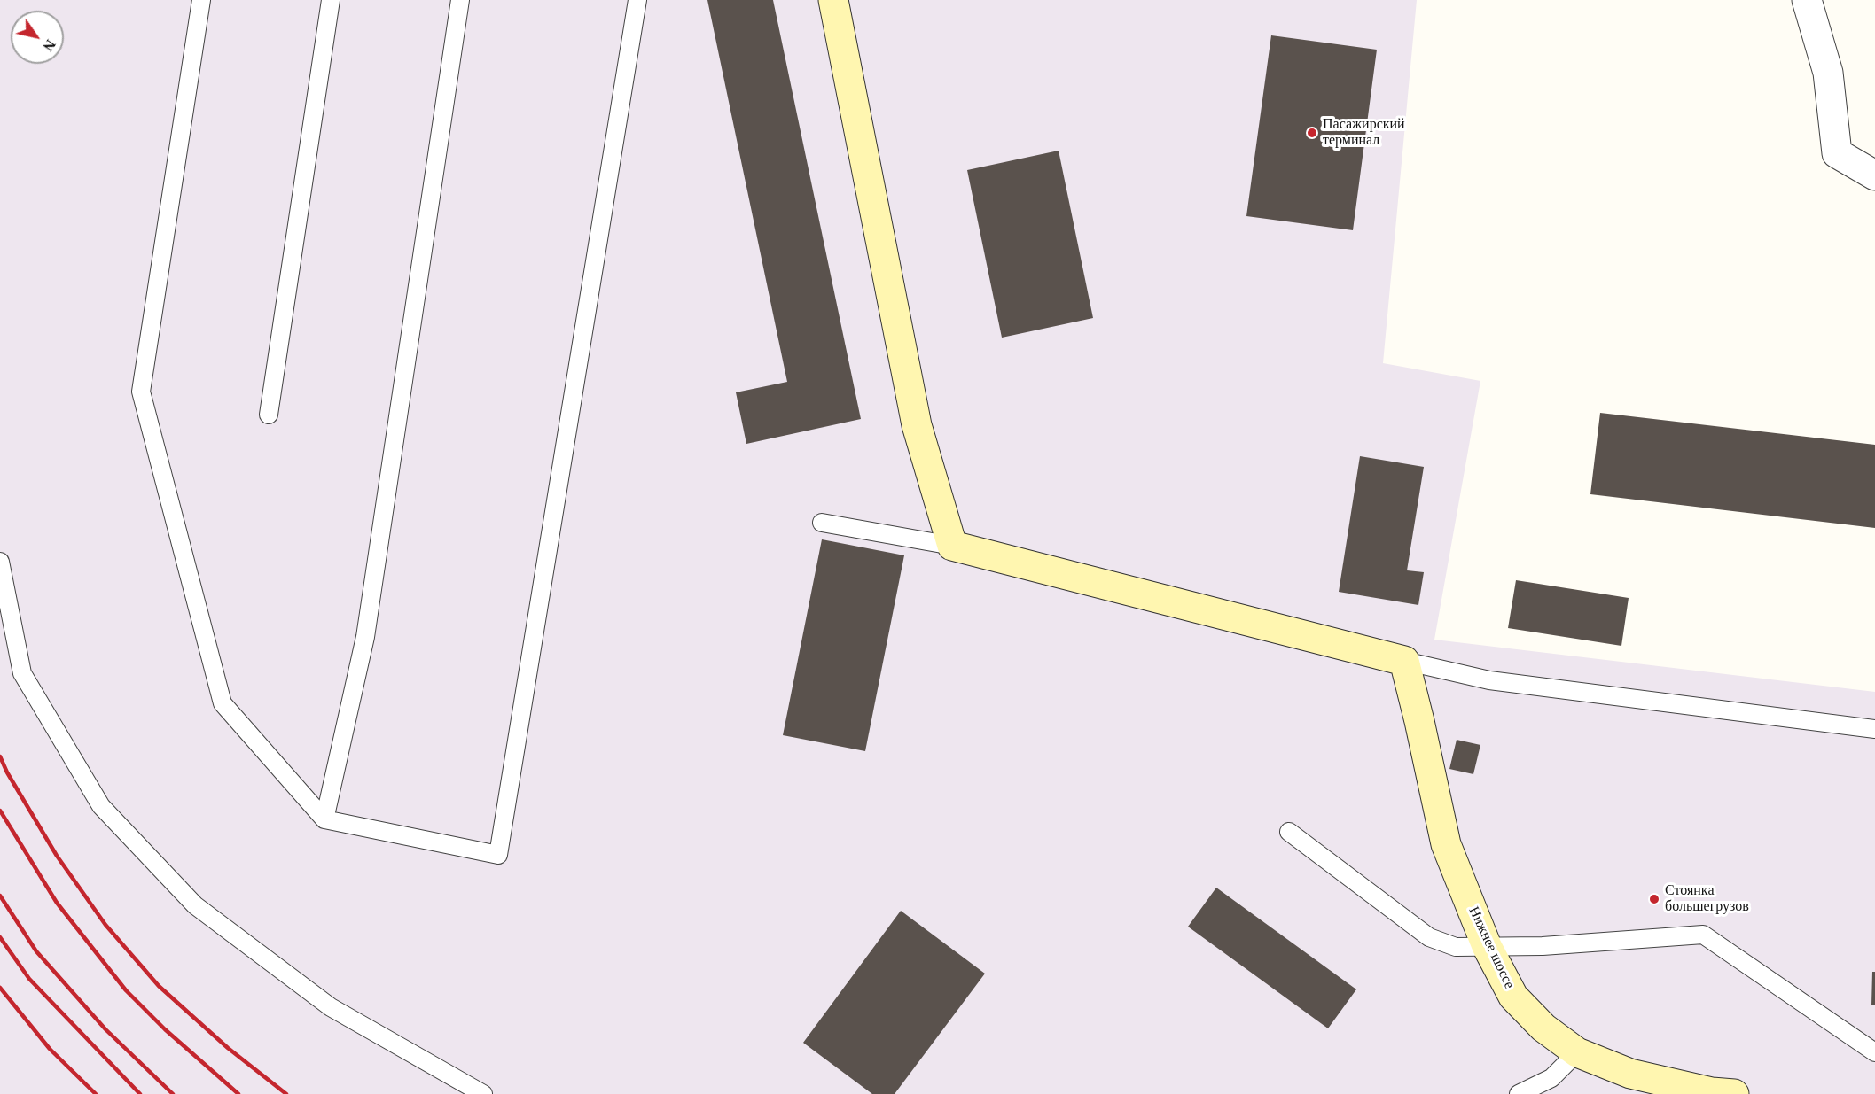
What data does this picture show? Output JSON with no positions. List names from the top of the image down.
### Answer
{
  "streets": {
    "main road": ["Нижнее шоссе"]
  },
  "places": ["Пасажирский терминал", "Стоянка большегрузов"],
  "north": "bottom right"
}
